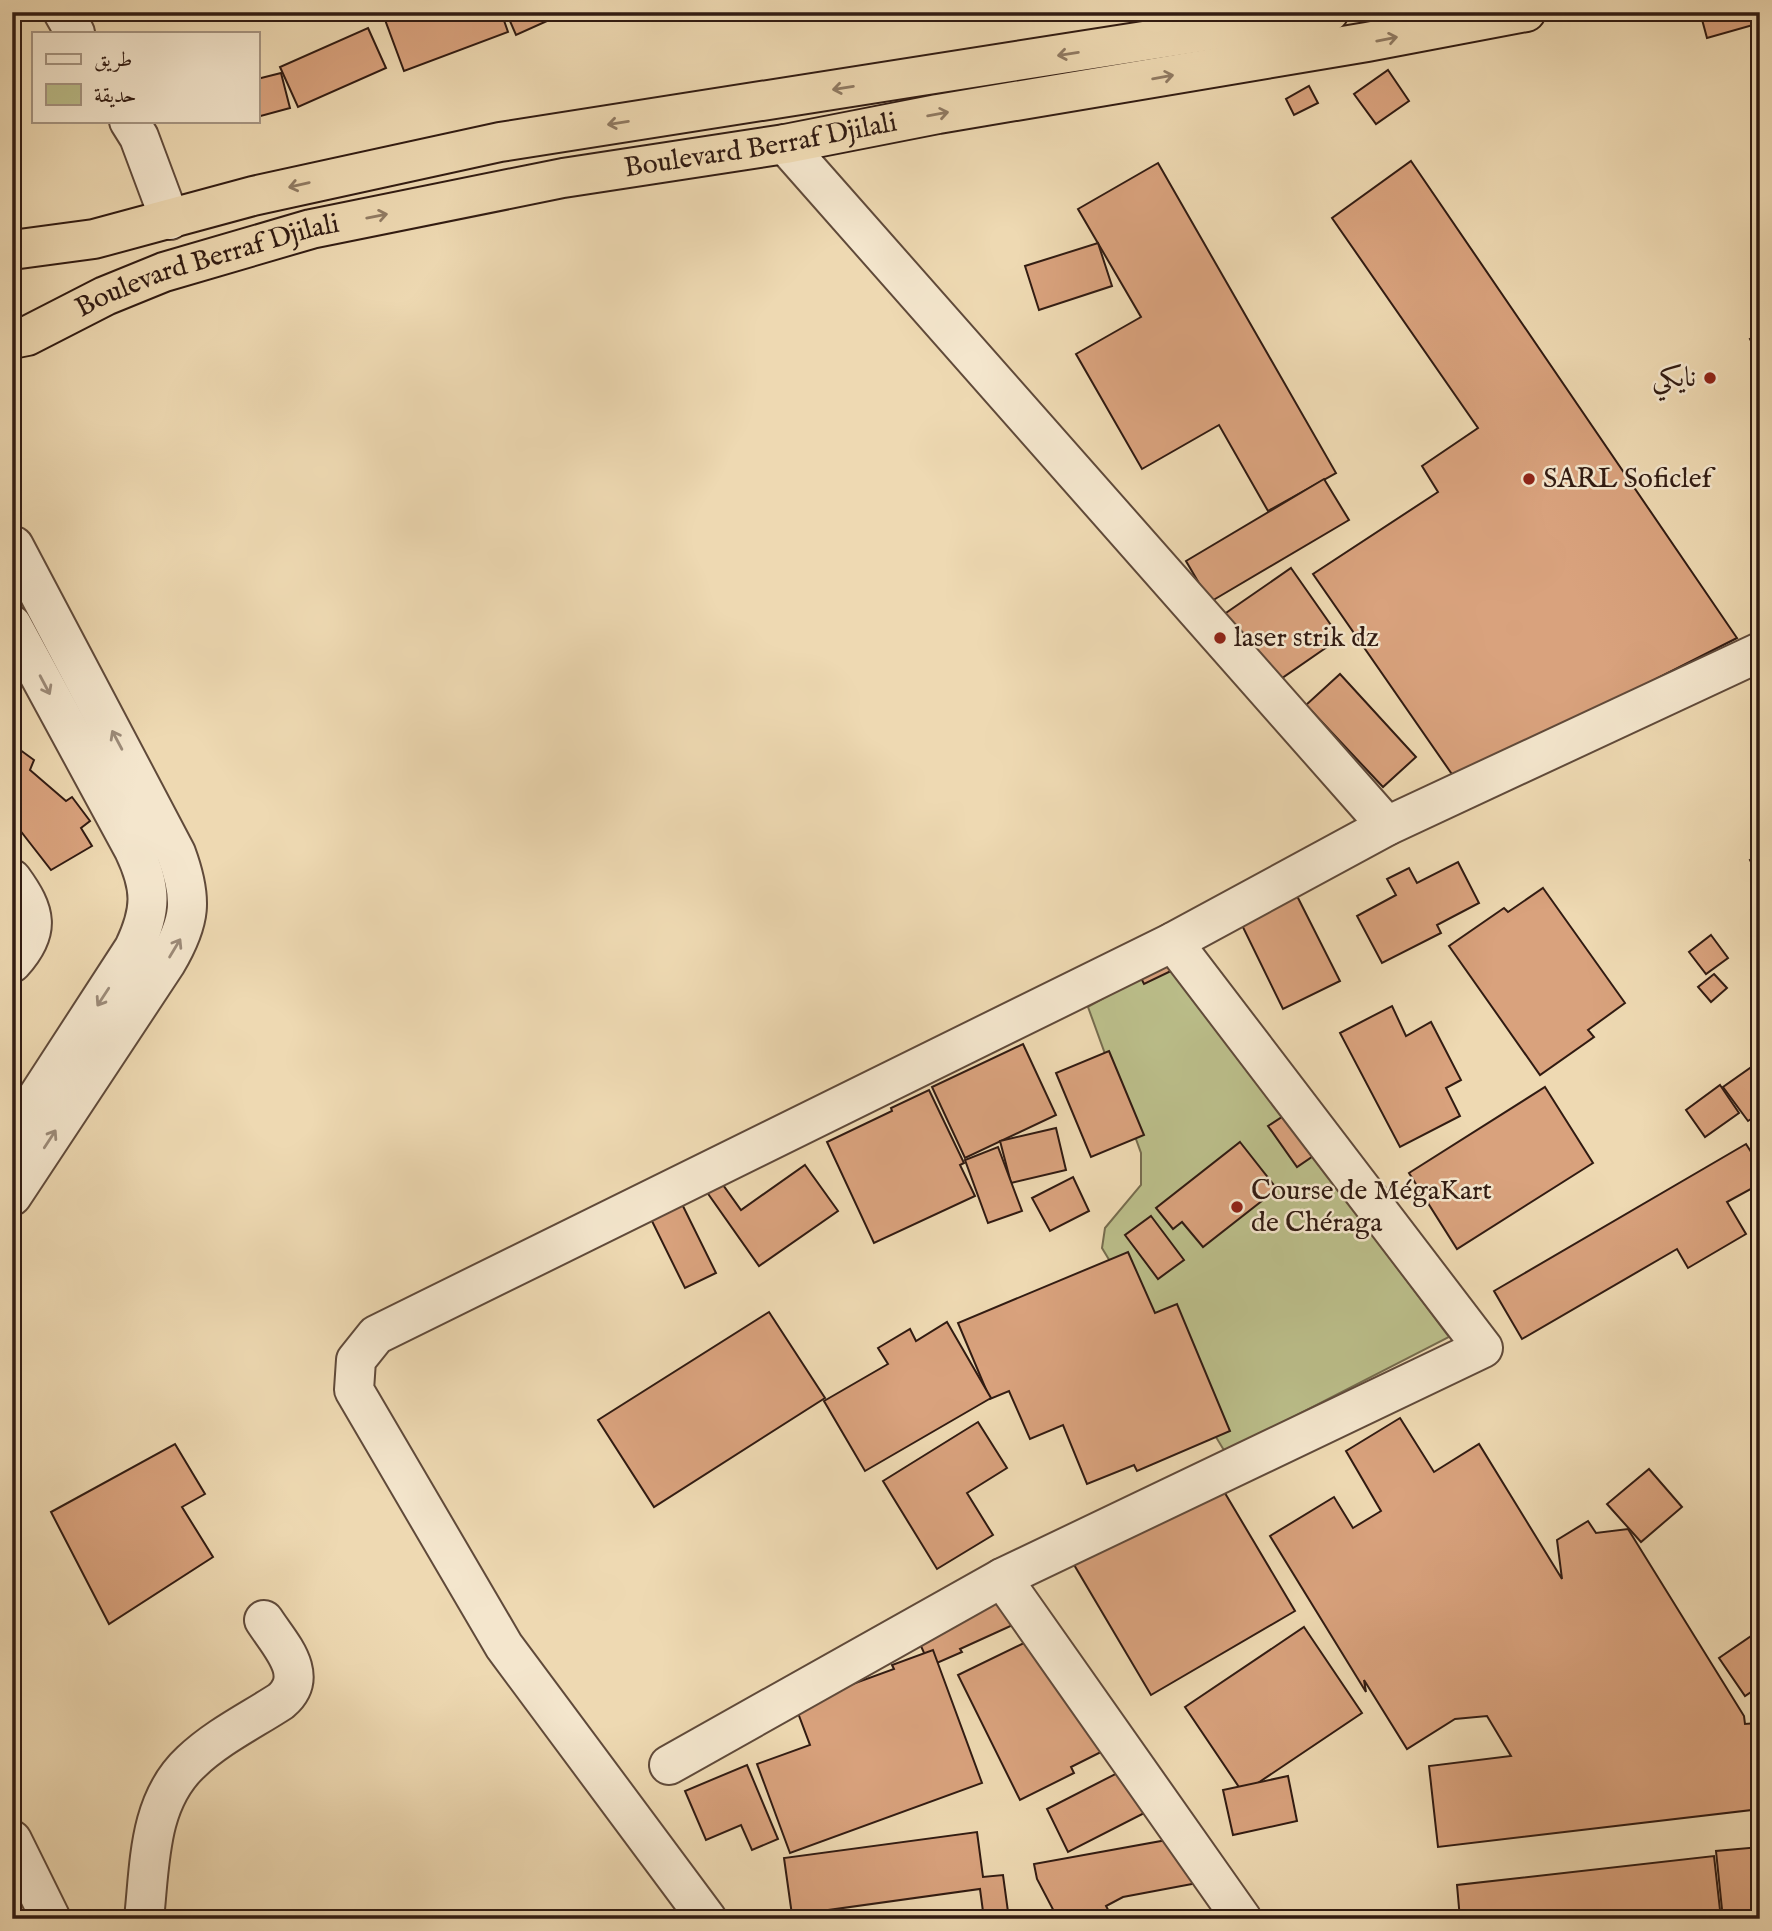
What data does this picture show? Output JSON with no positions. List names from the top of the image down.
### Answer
{
  "streets": {
    "highway": ["Boulevard Berraf Djilali"]
  },
  "places": [
    "نايكي",
    "SARL Soficlef",
    "laser strik dz",
    "Course de MégaKart de Chéraga"
  ],
  "legend": ["طريق", "حديقة"]
}
